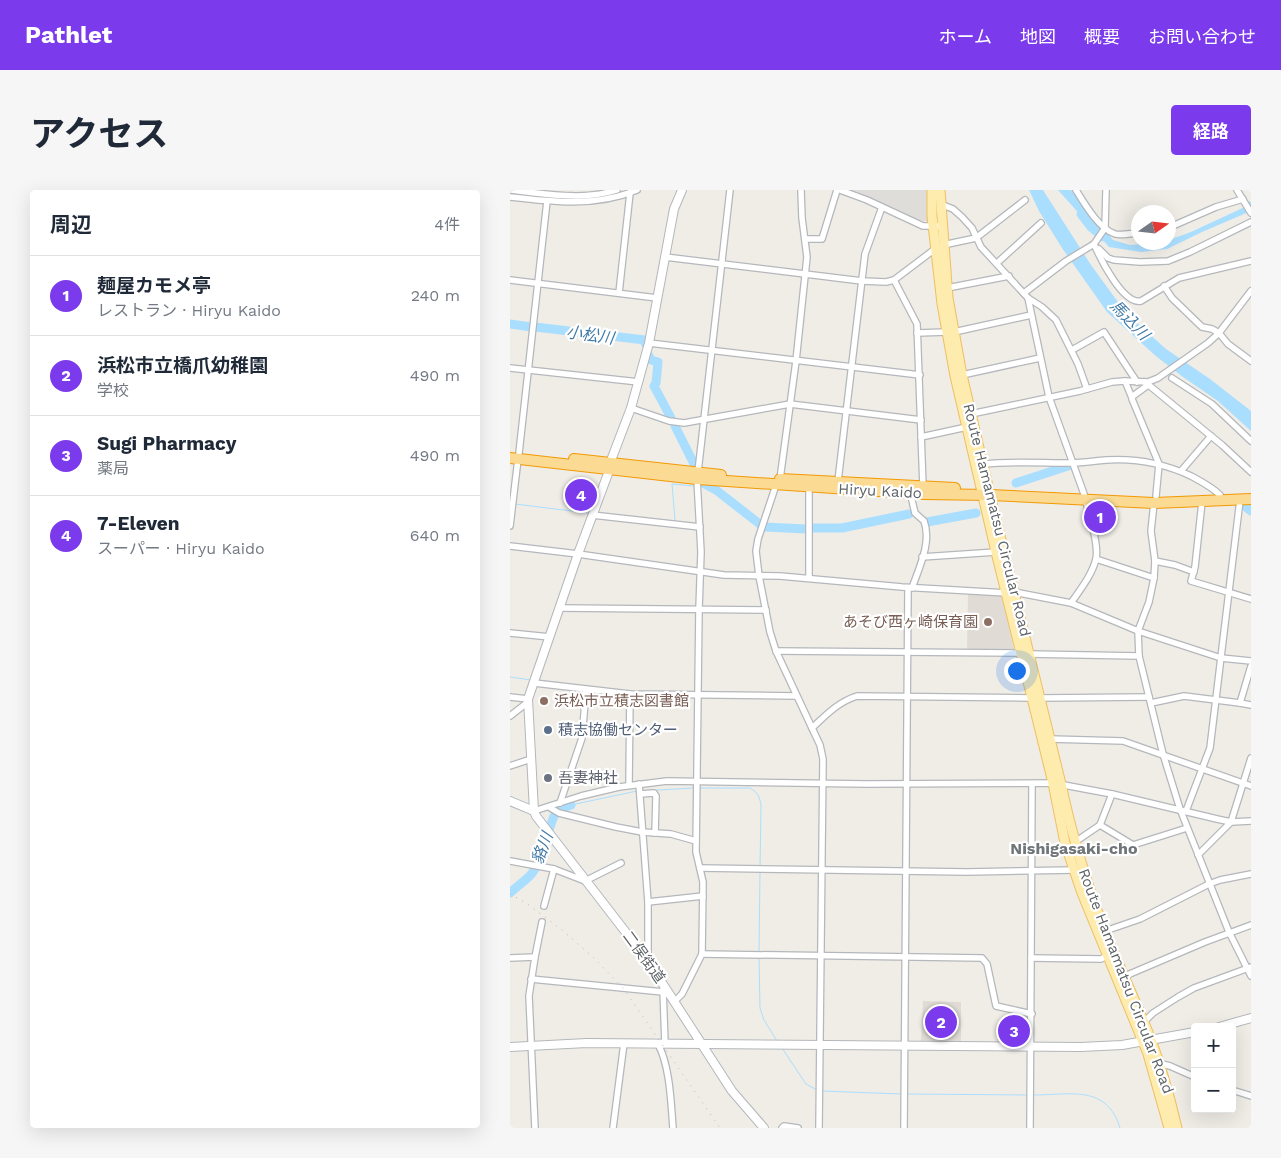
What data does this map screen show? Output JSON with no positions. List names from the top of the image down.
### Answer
{
  "streets": {
    "highway": ["Hiryu Kaido"],
    "main road": ["Route Hamamatsu Circular Road"],
    "street": ["二俣街道"]
  },
  "crossings": [
    ["Hiryu Kaido", "Route Hamamatsu Circular Road"]
  ],
  "districts": ["Nishigasaki-cho"],
  "water": ["馬込川", "小松川", "貉川"],
  "places": [
    "あそび西ヶ崎保育園",
    "浜松市立積志図書館",
    "積志協働センター",
    "吾妻神社"
  ],
  "north": "right",
  "page": {
    "header": "Pathlet",
    "nav": [
      "ホーム",
      "地図",
      "概要",
      "お問い合わせ"
    ],
    "title": "アクセス",
    "buttons": "経路",
    "heading": ["周辺", "4件"],
    "list": [
      {
        "mark": "1",
        "name": "麺屋カモメ亭",
        "note": "レストラン · Hiryu Kaido",
        "value": "240 m"
      },
      {
        "mark": "2",
        "name": "浜松市立橋爪幼稚園",
        "note": "学校",
        "value": "490 m"
      },
      {
        "mark": "3",
        "name": "Sugi Pharmacy",
        "note": "薬局",
        "value": "490 m"
      },
      {
        "mark": "4",
        "name": "7-Eleven",
        "note": "スーパー · Hiryu Kaido",
        "value": "640 m"
      }
    ],
    "pins": [
      "4",
      "1",
      "2",
      "3"
    ],
    "map_buttons": ["+", "−"]
  }
}
